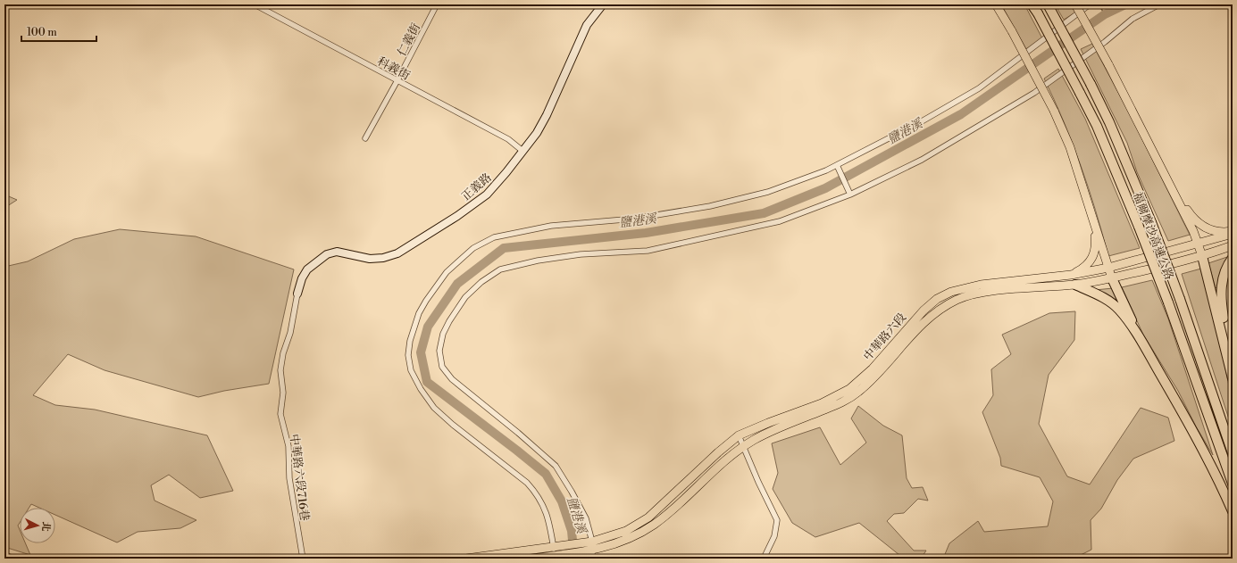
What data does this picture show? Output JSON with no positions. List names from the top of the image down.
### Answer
{
  "streets": {
    "highway": ["福爾摩沙高速公路"],
    "main road": ["中華路六段"],
    "street": [
      "仁義街",
      "科義街",
      "正義路",
      "中華路六段716巷"
    ]
  },
  "crossings": [
    ["仁義街", "科義街"],
    ["科義街", "正義路"],
    ["正義路", "中華路六段716巷"]
  ],
  "water": ["鹽港溪"],
  "scale_bar": "100 m",
  "north": "right"
}
